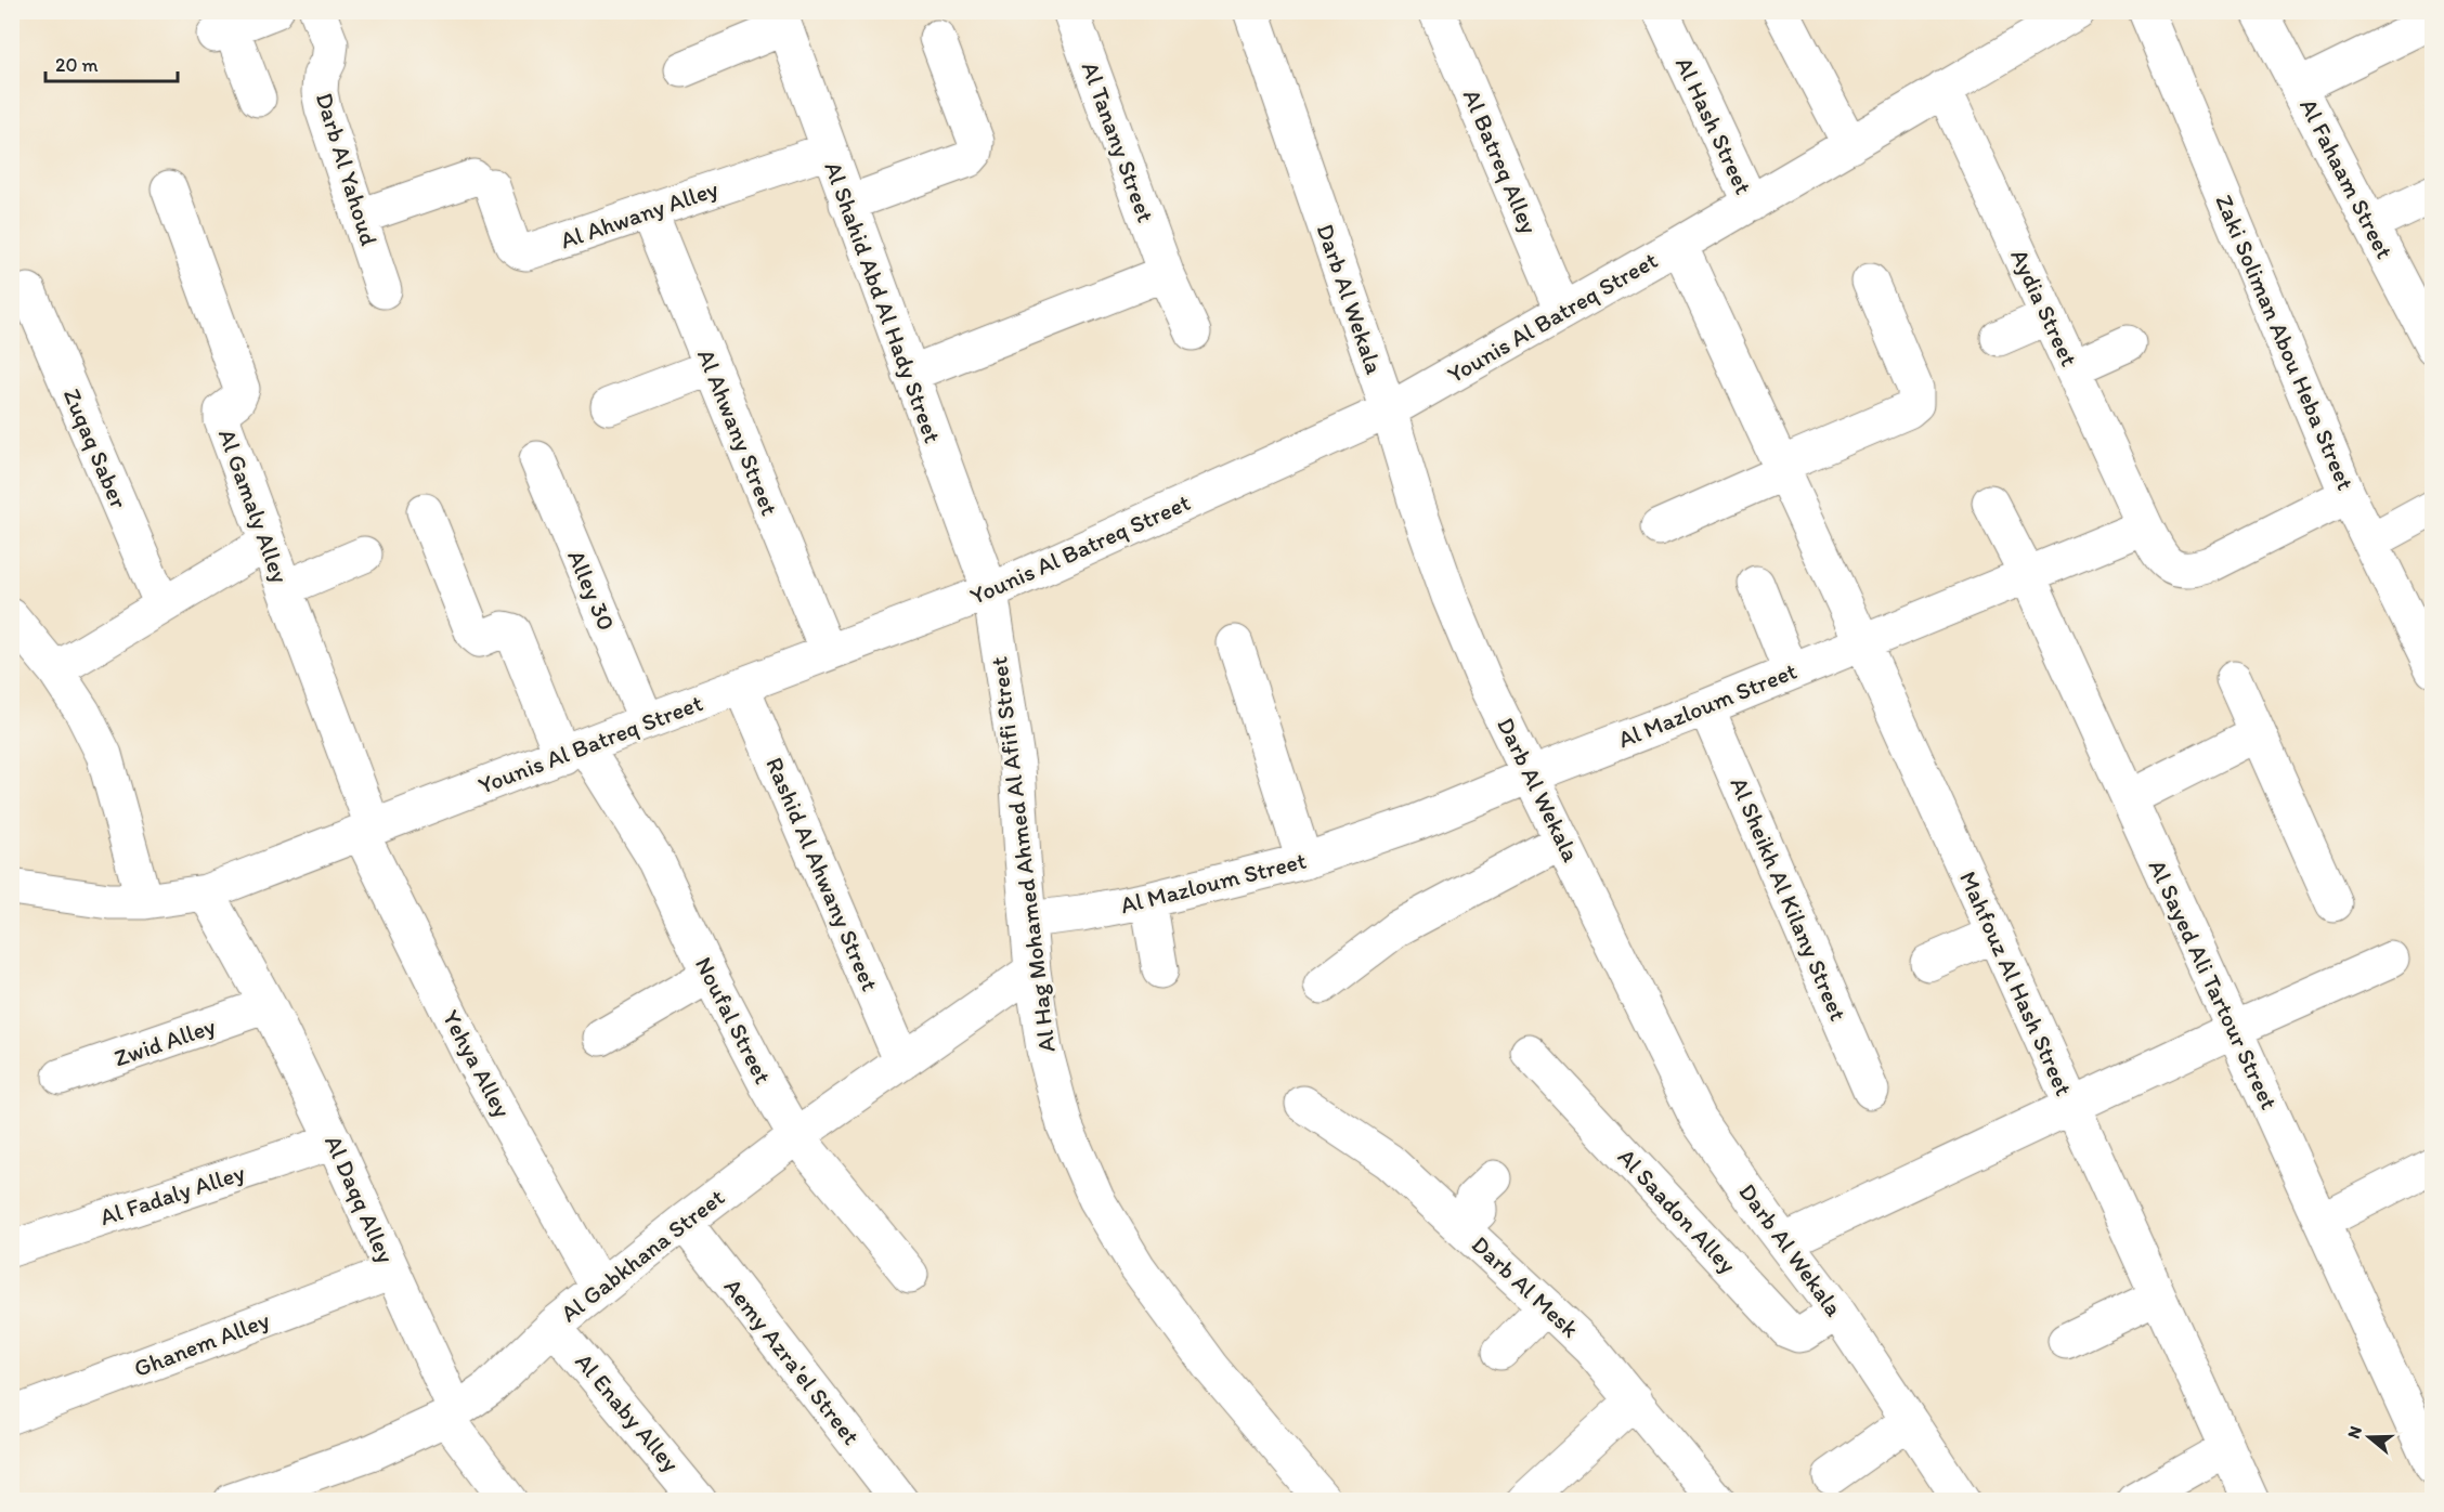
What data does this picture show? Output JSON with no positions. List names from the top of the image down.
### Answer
{
  "streets": {
    "street": [
      "Al Hash Street",
      "Al Tanany Street",
      "Al Batreq Alley",
      "Darb Al Yahoud",
      "Al Fahaam Street",
      "Al Ahwany Alley",
      "Darb Al Wekala",
      "Al Shahid Abd Al Hady Street",
      "Aydia Street",
      "Younis Al Batreq Street",
      "Zaki Soliman Abou Heba Street",
      "Al Ahwany Street",
      "Zuqaq Saber",
      "Al Gamaly Alley",
      "Alley 30",
      "Al Mazloum Street",
      "Al Hag Mohamed Ahmed Al Afifi Street",
      "Rashid Al Ahwany Street",
      "Al Sheikh Al Kilany Street",
      "Mahfouz Al Hash Street",
      "Al Sayed Ali Tartour Street",
      "Noufal Street",
      "Zwid Alley",
      "Yehya Alley",
      "Al Fadaly Alley",
      "Al Daqq Alley",
      "Al Saadon Alley",
      "Al Gabkhana Street",
      "Darb Al Mesk",
      "Ghanem Alley",
      "Aemy Azra'el Street",
      "Al Enaby Alley"
    ]
  },
  "crossings": [
    ["Al Hash Street", "Younis Al Batreq Street"],
    ["Al Batreq Alley", "Younis Al Batreq Street"],
    ["Darb Al Yahoud", "Al Ahwany Alley"],
    ["Al Ahwany Alley", "Al Shahid Abd Al Hady Street"],
    ["Al Ahwany Alley", "Al Ahwany Street"],
    ["Darb Al Wekala", "Younis Al Batreq Street"],
    ["Darb Al Wekala", "Al Mazloum Street"],
    ["Darb Al Wekala", "Al Saadon Alley"],
    ["Al Shahid Abd Al Hady Street", "Younis Al Batreq Street"],
    ["Al Shahid Abd Al Hady Street", "Al Hag Mohamed Ahmed Al Afifi Street"],
    ["Aydia Street", "Younis Al Batreq Street"],
    ["Aydia Street", "Al Mazloum Street"],
    ["Younis Al Batreq Street", "Al Ahwany Street"],
    ["Younis Al Batreq Street", "Al Gamaly Alley"],
    ["Younis Al Batreq Street", "Alley 30"],
    ["Younis Al Batreq Street", "Al Hag Mohamed Ahmed Al Afifi Street"],
    ["Younis Al Batreq Street", "Rashid Al Ahwany Street"],
    ["Younis Al Batreq Street", "Mahfouz Al Hash Street"],
    ["Younis Al Batreq Street", "Noufal Street"],
    ["Younis Al Batreq Street", "Yehya Alley"],
    ["Younis Al Batreq Street", "Al Daqq Alley"],
    ["Al Gamaly Alley", "Yehya Alley"],
    ["Al Mazloum Street", "Al Hag Mohamed Ahmed Al Afifi Street"],
    ["Al Mazloum Street", "Al Sheikh Al Kilany Street"],
    ["Al Mazloum Street", "Mahfouz Al Hash Street"],
    ["Al Mazloum Street", "Al Sayed Ali Tartour Street"],
    ["Al Hag Mohamed Ahmed Al Afifi Street", "Al Gabkhana Street"],
    ["Rashid Al Ahwany Street", "Al Gabkhana Street"],
    ["Noufal Street", "Al Gabkhana Street"],
    ["Zwid Alley", "Al Daqq Alley"],
    ["Yehya Alley", "Al Gabkhana Street"],
    ["Al Fadaly Alley", "Al Daqq Alley"],
    ["Al Daqq Alley", "Al Gabkhana Street"],
    ["Al Daqq Alley", "Ghanem Alley"],
    ["Al Gabkhana Street", "Aemy Azra'el Street"],
    ["Al Gabkhana Street", "Al Enaby Alley"]
  ],
  "scale_bar": "20 m",
  "north": "left"
}
